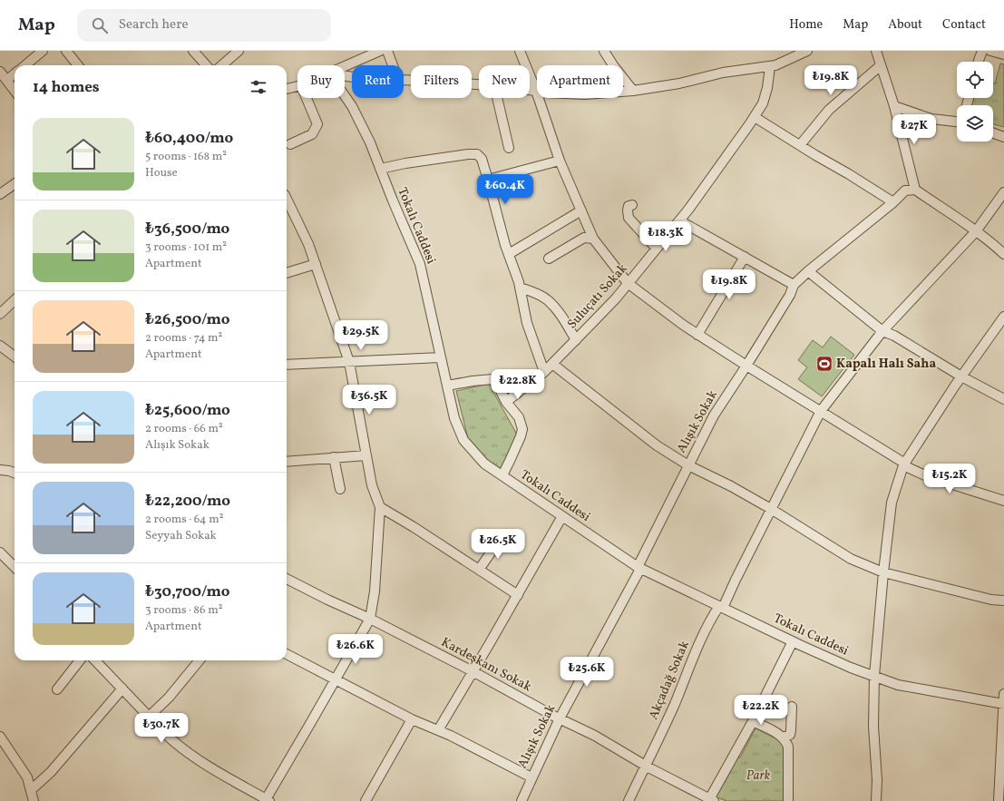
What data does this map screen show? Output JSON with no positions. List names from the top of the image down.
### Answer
{
  "streets": {
    "street": [
      "Tokalı Caddesi",
      "Suluçatı Sokak",
      "Alışık Sokak",
      "Kardeşkanı Sokak",
      "Akçadağ Sokak"
    ]
  },
  "crossings": [
    ["Tokalı Caddesi", "Alışık Sokak"],
    ["Tokalı Caddesi", "Akçadağ Sokak"],
    ["Alışık Sokak", "Kardeşkanı Sokak"],
    ["Kardeşkanı Sokak", "Akçadağ Sokak"]
  ],
  "parks": ["Park"],
  "places": {
    "sports": ["Kapalı Halı Saha"]
  },
  "page": {
    "header": "Map",
    "search": "Search here",
    "nav": [
      "Home",
      "Map",
      "About",
      "Contact"
    ],
    "price": [
      "₺19.8K",
      "₺27K",
      "₺60.4K",
      "₺18.3K",
      "₺19.8K",
      "₺29.5K",
      "₺22.8K",
      "₺36.5K",
      "₺15.2K",
      "₺26.5K",
      "₺26.6K",
      "₺25.6K",
      "₺22.2K",
      "₺30.7K"
    ],
    "chip": [
      "Buy",
      "Rent",
      "Filters",
      "New",
      "Apartment"
    ],
    "heading": "14 homes",
    "list": [
      {
        "name": "₺60,400/mo",
        "note": "5 rooms · 168 m² · House"
      },
      {
        "name": "₺36,500/mo",
        "note": "3 rooms · 101 m² · Apartment"
      },
      {
        "name": "₺26,500/mo",
        "note": "2 rooms · 74 m² · Apartment"
      },
      {
        "name": "₺25,600/mo",
        "note": "2 rooms · 66 m² · Alışık Sokak"
      },
      {
        "name": "₺22,200/mo",
        "note": "2 rooms · 64 m² · Seyyah Sokak"
      },
      {
        "name": "₺30,700/mo",
        "note": "3 rooms · 86 m² · Apartment"
      }
    ]
  }
}
